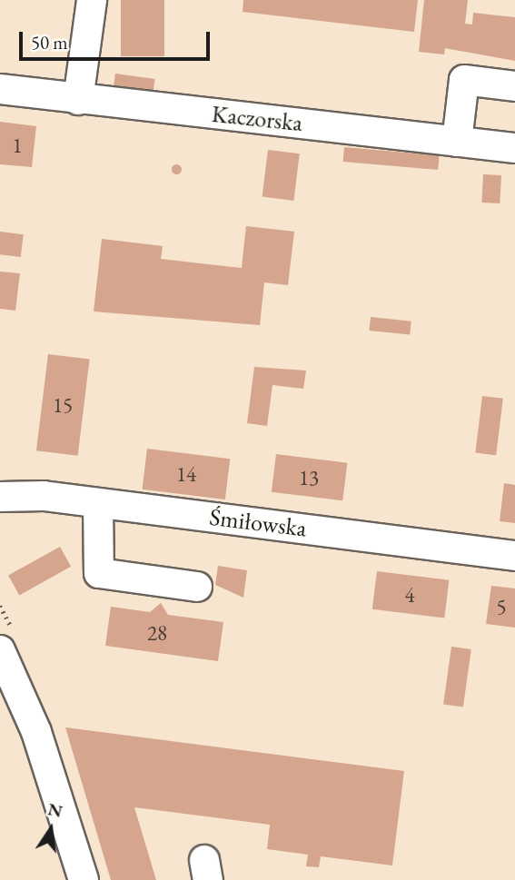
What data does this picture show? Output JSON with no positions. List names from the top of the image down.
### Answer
{
  "streets": {
    "street": ["Kaczorska", "Śmiłowska"]
  },
  "house_numbers": [
    "1",
    "15",
    "14",
    "13",
    "4",
    "5",
    "28"
  ],
  "scale_bar": "50 m",
  "north": "top"
}
